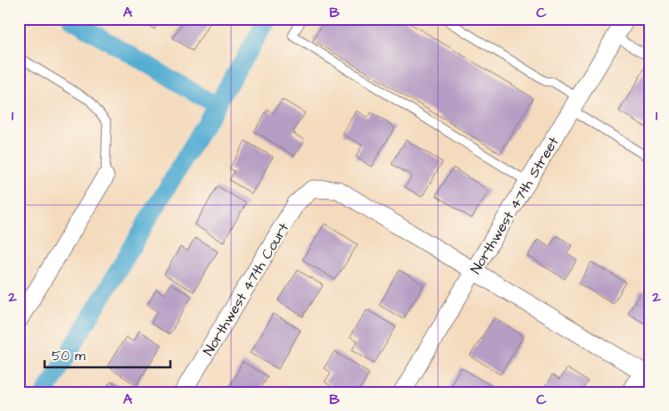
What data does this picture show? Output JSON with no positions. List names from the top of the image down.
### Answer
{
  "streets": {
    "street": ["Northwest 47th Street", "Northwest 47th Court"]
  },
  "crossings": [
    ["Northwest 47th Street", "Northwest 47th Court"]
  ],
  "scale_bar": "50 m",
  "grid": {
    "columns": ["A", "B", "C"],
    "rows": ["1", "2"]
  }
}
